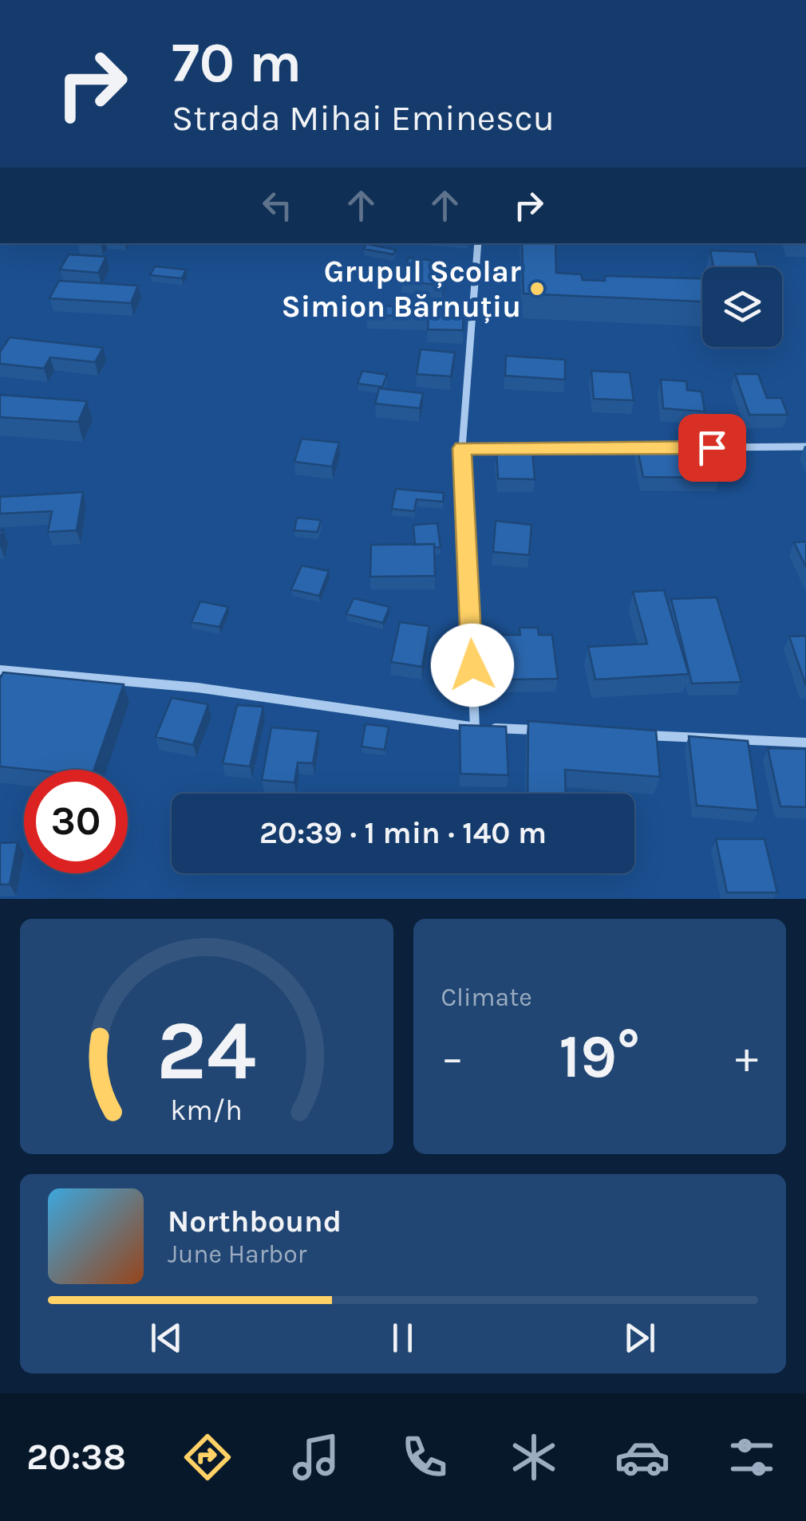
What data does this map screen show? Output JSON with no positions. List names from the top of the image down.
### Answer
{
  "places": ["Grupul Școlar Simion Bărnuțiu"],
  "page": {
    "turn": ["70 m", "Strada Mihai Eminescu"],
    "limit": "30",
    "trip": "20:39 · 1 min · 140 m",
    "tile": "Climate",
    "heat": ["−", "19°", "+"],
    "song": ["Northbound", "June Harbor"],
    "tabs": "20:38",
    "gauge": ["24", "km/h"]
  }
}
